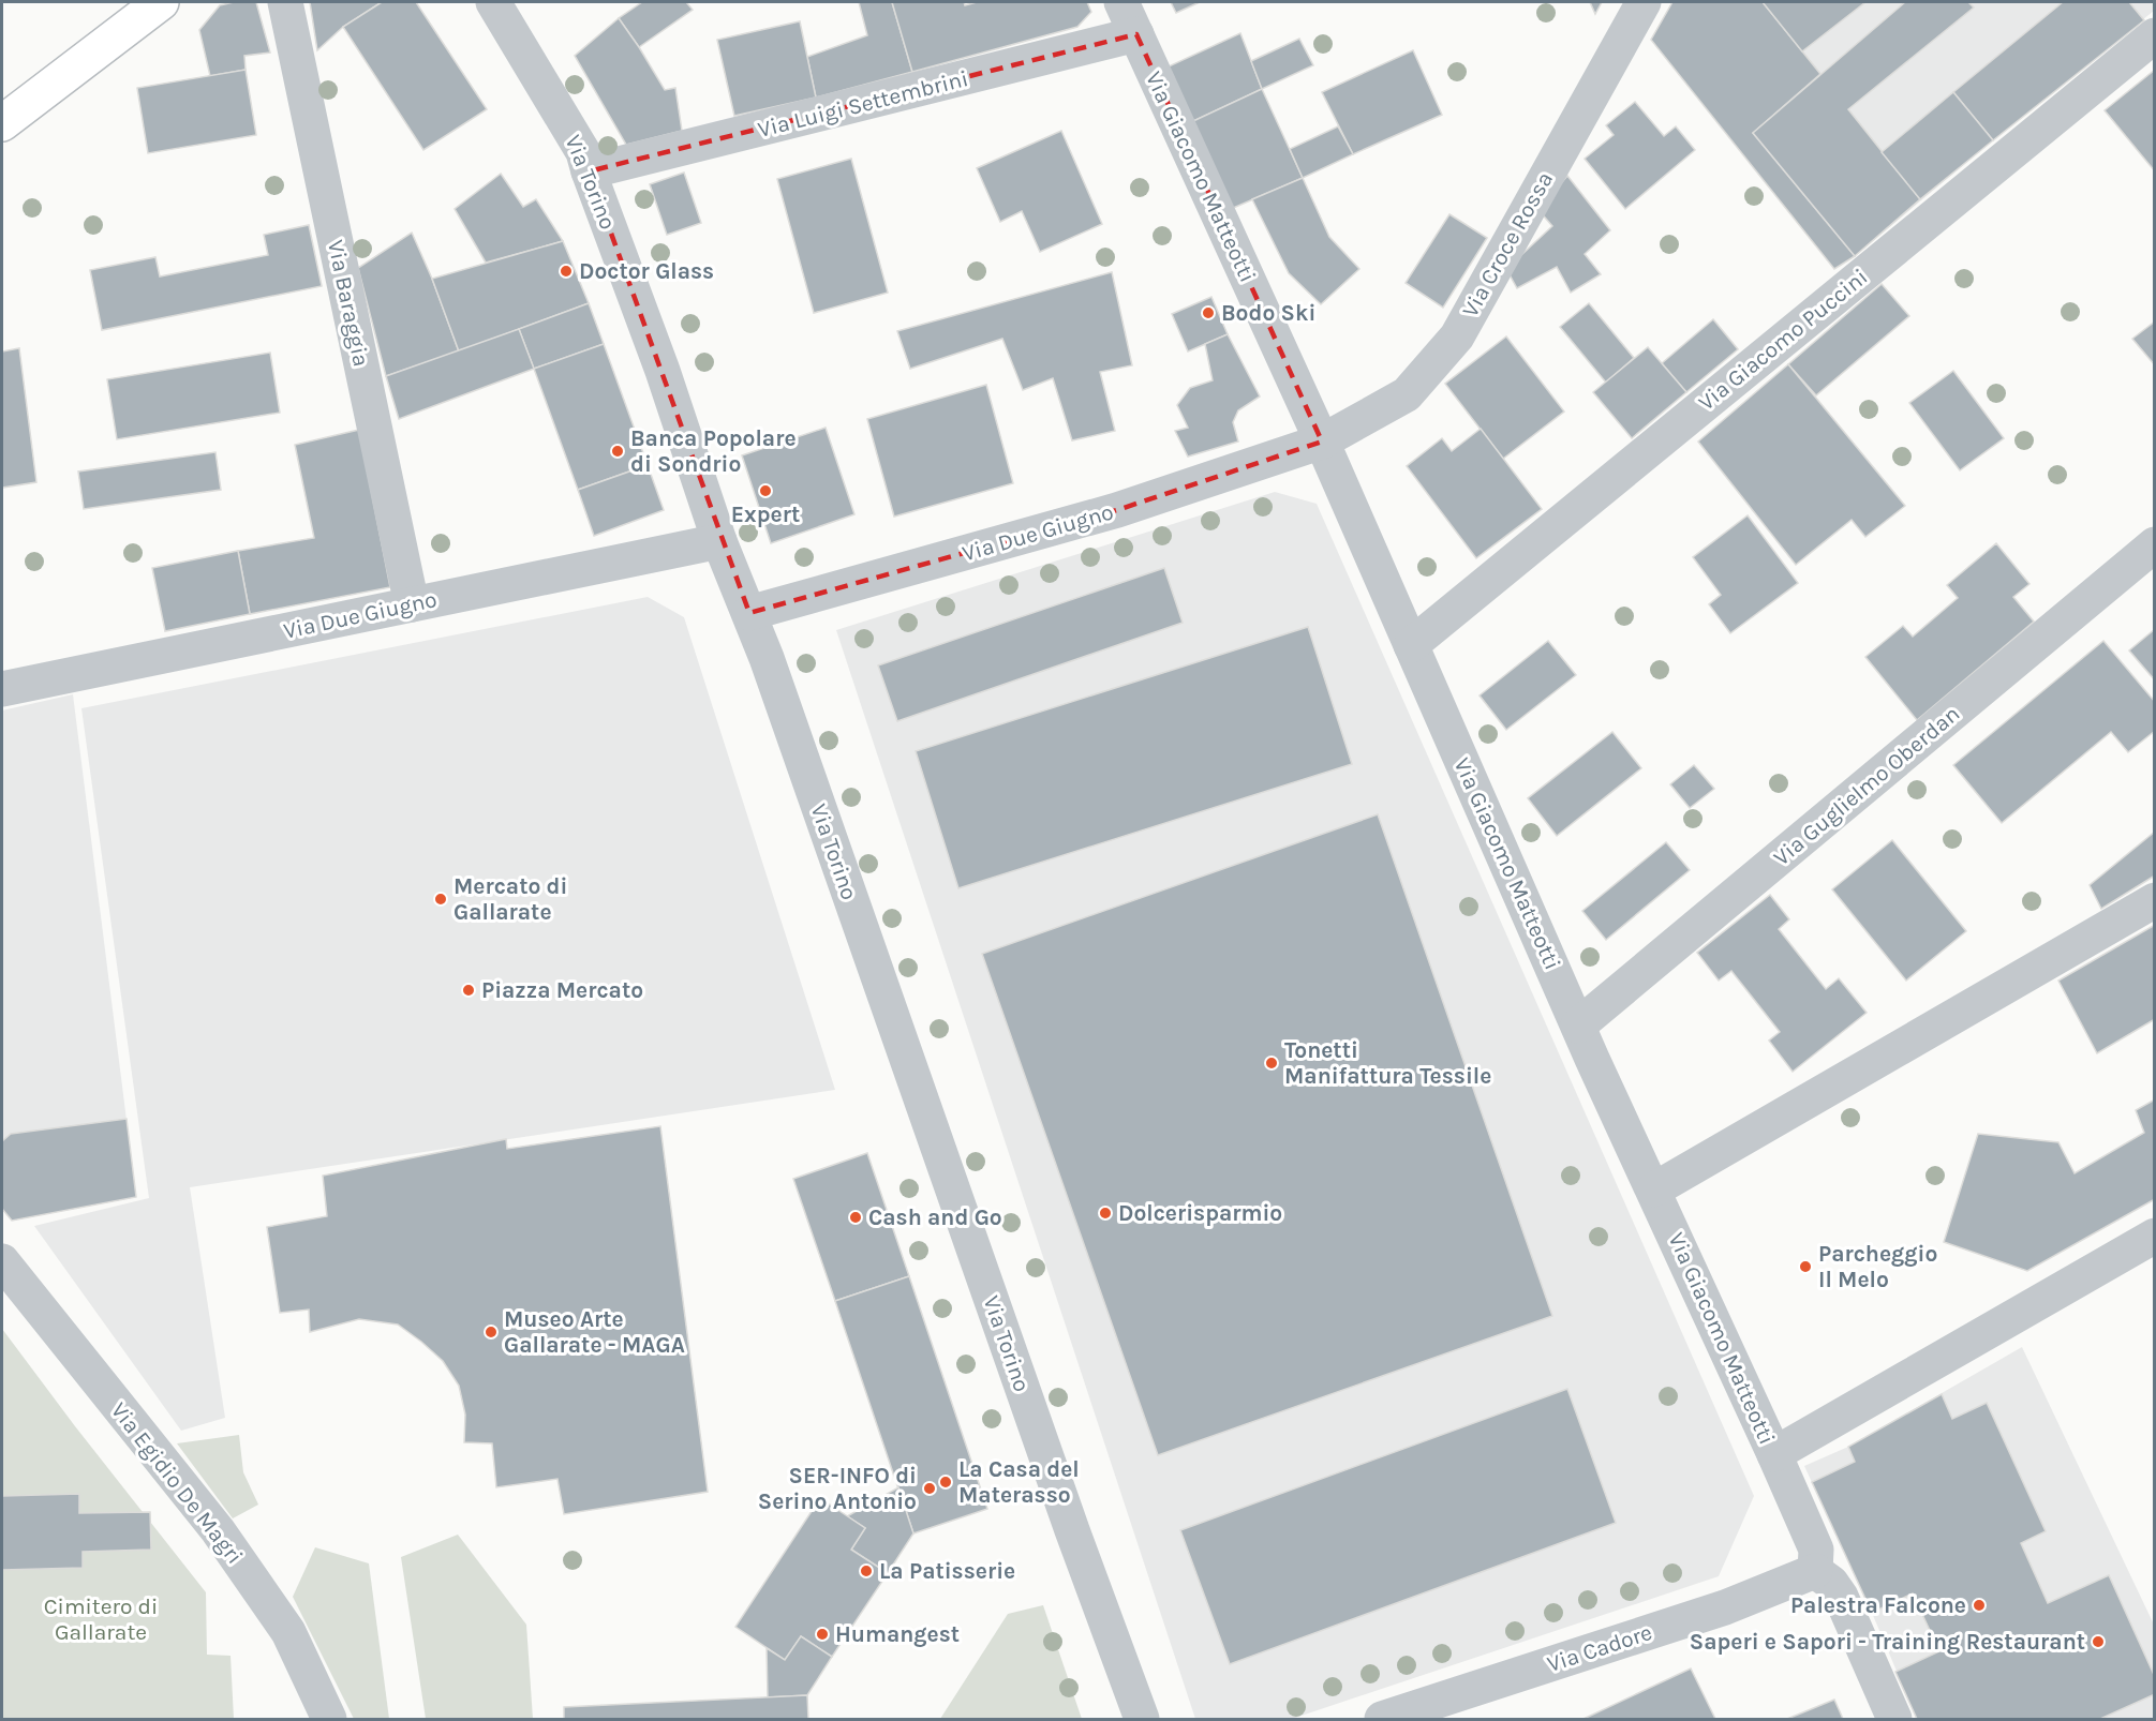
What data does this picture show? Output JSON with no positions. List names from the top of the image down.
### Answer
{
  "streets": {
    "street": [
      "Via Luigi Settembrini",
      "Via Giacomo Matteotti",
      "Via Torino",
      "Via Croce Rossa",
      "Via Baraggia",
      "Via Giacomo Puccini",
      "Via Due Giugno",
      "Via Guglielmo Oberdan",
      "Via Egidio De Magri",
      "Via Cadore"
    ]
  },
  "crossings": [
    ["Via Luigi Settembrini", "Via Giacomo Matteotti"],
    ["Via Luigi Settembrini", "Via Torino"],
    ["Via Giacomo Matteotti", "Via Croce Rossa"],
    ["Via Giacomo Matteotti", "Via Giacomo Puccini"],
    ["Via Giacomo Matteotti", "Via Due Giugno"],
    ["Via Giacomo Matteotti", "Via Guglielmo Oberdan"],
    ["Via Giacomo Matteotti", "Via Cadore"],
    ["Via Torino", "Via Due Giugno"],
    ["Via Croce Rossa", "Via Due Giugno"],
    ["Via Baraggia", "Via Due Giugno"]
  ],
  "parks": ["Cimitero di Gallarate"],
  "places": [
    "Doctor Glass",
    "Bodo Ski",
    "Banca Popolare di Sondrio",
    "Expert",
    "Mercato di Gallarate",
    "Piazza Mercato",
    "Tonetti Manifattura Tessile",
    "Dolcerisparmio",
    "Cash and Go",
    "Parcheggio Il Melo",
    "Museo Arte Gallarate - MAGA",
    "La Casa del Materasso",
    "SER-INFO di Serino Antonio",
    "La Patisserie",
    "Palestra Falcone",
    "Humangest",
    "Saperi e Sapori - Training Restaurant"
  ]
}
